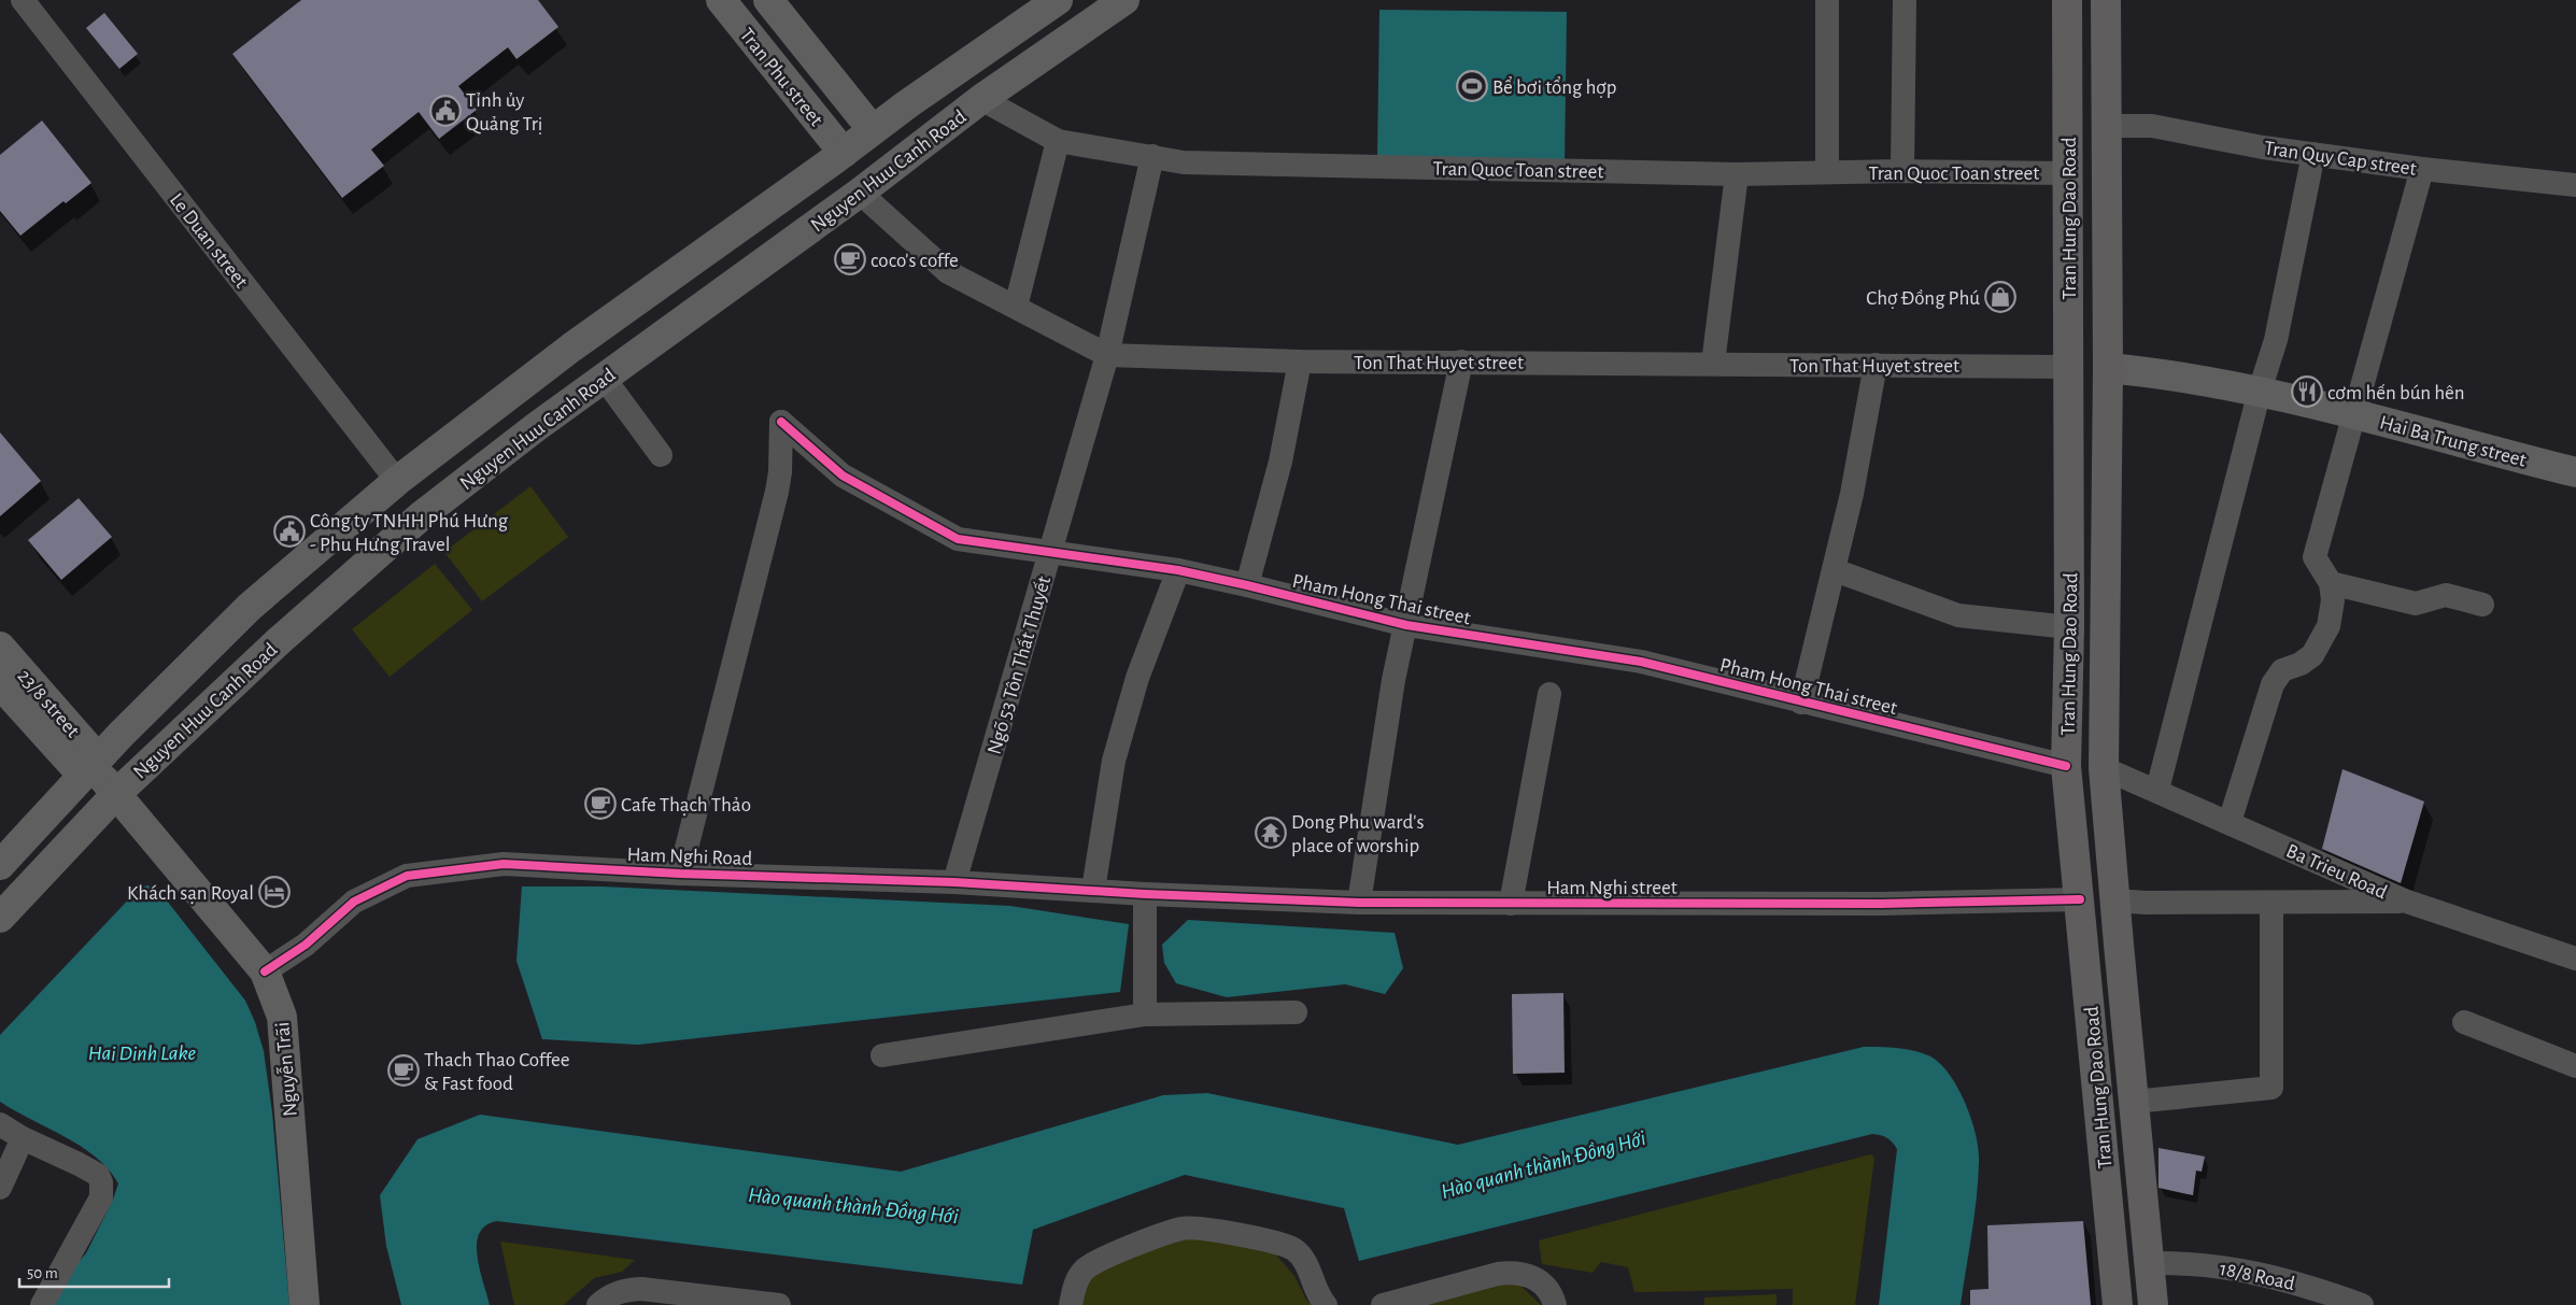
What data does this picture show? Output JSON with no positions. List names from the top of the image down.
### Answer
{
  "streets": {
    "main road": [
      "Tran Phu street",
      "Nguyen Huu Canh Road",
      "Tran Hung Dao Road",
      "Hai Ba Trung street",
      "23/8 street",
      "Nguyễn Trãi"
    ],
    "street": [
      "Tran Quy Cap street",
      "Tran Quoc Toan street",
      "Le Duan street",
      "Ton That Huyet street",
      "Pham Hong Thai street",
      "Ngõ 53 Tôn Thất Thuyết",
      "Ham Nghi Road",
      "Ba Trieu Road",
      "Ham Nghi street",
      "18/8 Road"
    ]
  },
  "crossings": [
    ["Tran Phu street", "Nguyen Huu Canh Road"],
    ["Tran Phu street", "Ton That Huyet street"],
    ["Tran Quy Cap street", "Tran Hung Dao Road"],
    ["Tran Quoc Toan street", "Nguyen Huu Canh Road"],
    ["Tran Quoc Toan street", "Tran Hung Dao Road"],
    ["Tran Quoc Toan street", "Ngõ 53 Tôn Thất Thuyết"],
    ["Nguyen Huu Canh Road", "Le Duan street"],
    ["Nguyen Huu Canh Road", "Ton That Huyet street"],
    ["Nguyen Huu Canh Road", "23/8 street"],
    ["Nguyen Huu Canh Road", "Nguyễn Trãi"],
    ["Tran Hung Dao Road", "Ton That Huyet street"],
    ["Tran Hung Dao Road", "Hai Ba Trung street"],
    ["Tran Hung Dao Road", "Pham Hong Thai street"],
    ["Tran Hung Dao Road", "Ba Trieu Road"],
    ["Tran Hung Dao Road", "Ham Nghi street"],
    ["Tran Hung Dao Road", "18/8 Road"],
    ["Ton That Huyet street", "Ngõ 53 Tôn Thất Thuyết"],
    ["Pham Hong Thai street", "Ngõ 53 Tôn Thất Thuyết"],
    ["Pham Hong Thai street", "Ham Nghi Road"],
    ["Ngõ 53 Tôn Thất Thuyết", "Ham Nghi Road"],
    ["23/8 street", "Nguyễn Trãi"],
    ["Ham Nghi Road", "Ham Nghi street"],
    ["Ham Nghi Road", "Nguyễn Trãi"]
  ],
  "water": ["Hai Dinh Lake", "Hào quanh thành Đồng Hới"],
  "places": {
    "sports": ["Bể bơi tổng hợp"],
    "public building": ["Tỉnh ủy Quảng Trị", "Công ty TNHH Phú Hưng - Phu Hưng Travel"],
    "cafe": ["coco's coffe", "Cafe Thạch Thảo", "Thach Thao Coffee & Fast food"],
    "shop": ["Chợ Đồng Phú"],
    "restaurant": ["cơm hến bún hên"],
    "temple": ["Dong Phu ward's place of worship"],
    "hotel": ["Khách sạn Royal"]
  },
  "scale_bar": "50 m"
}
